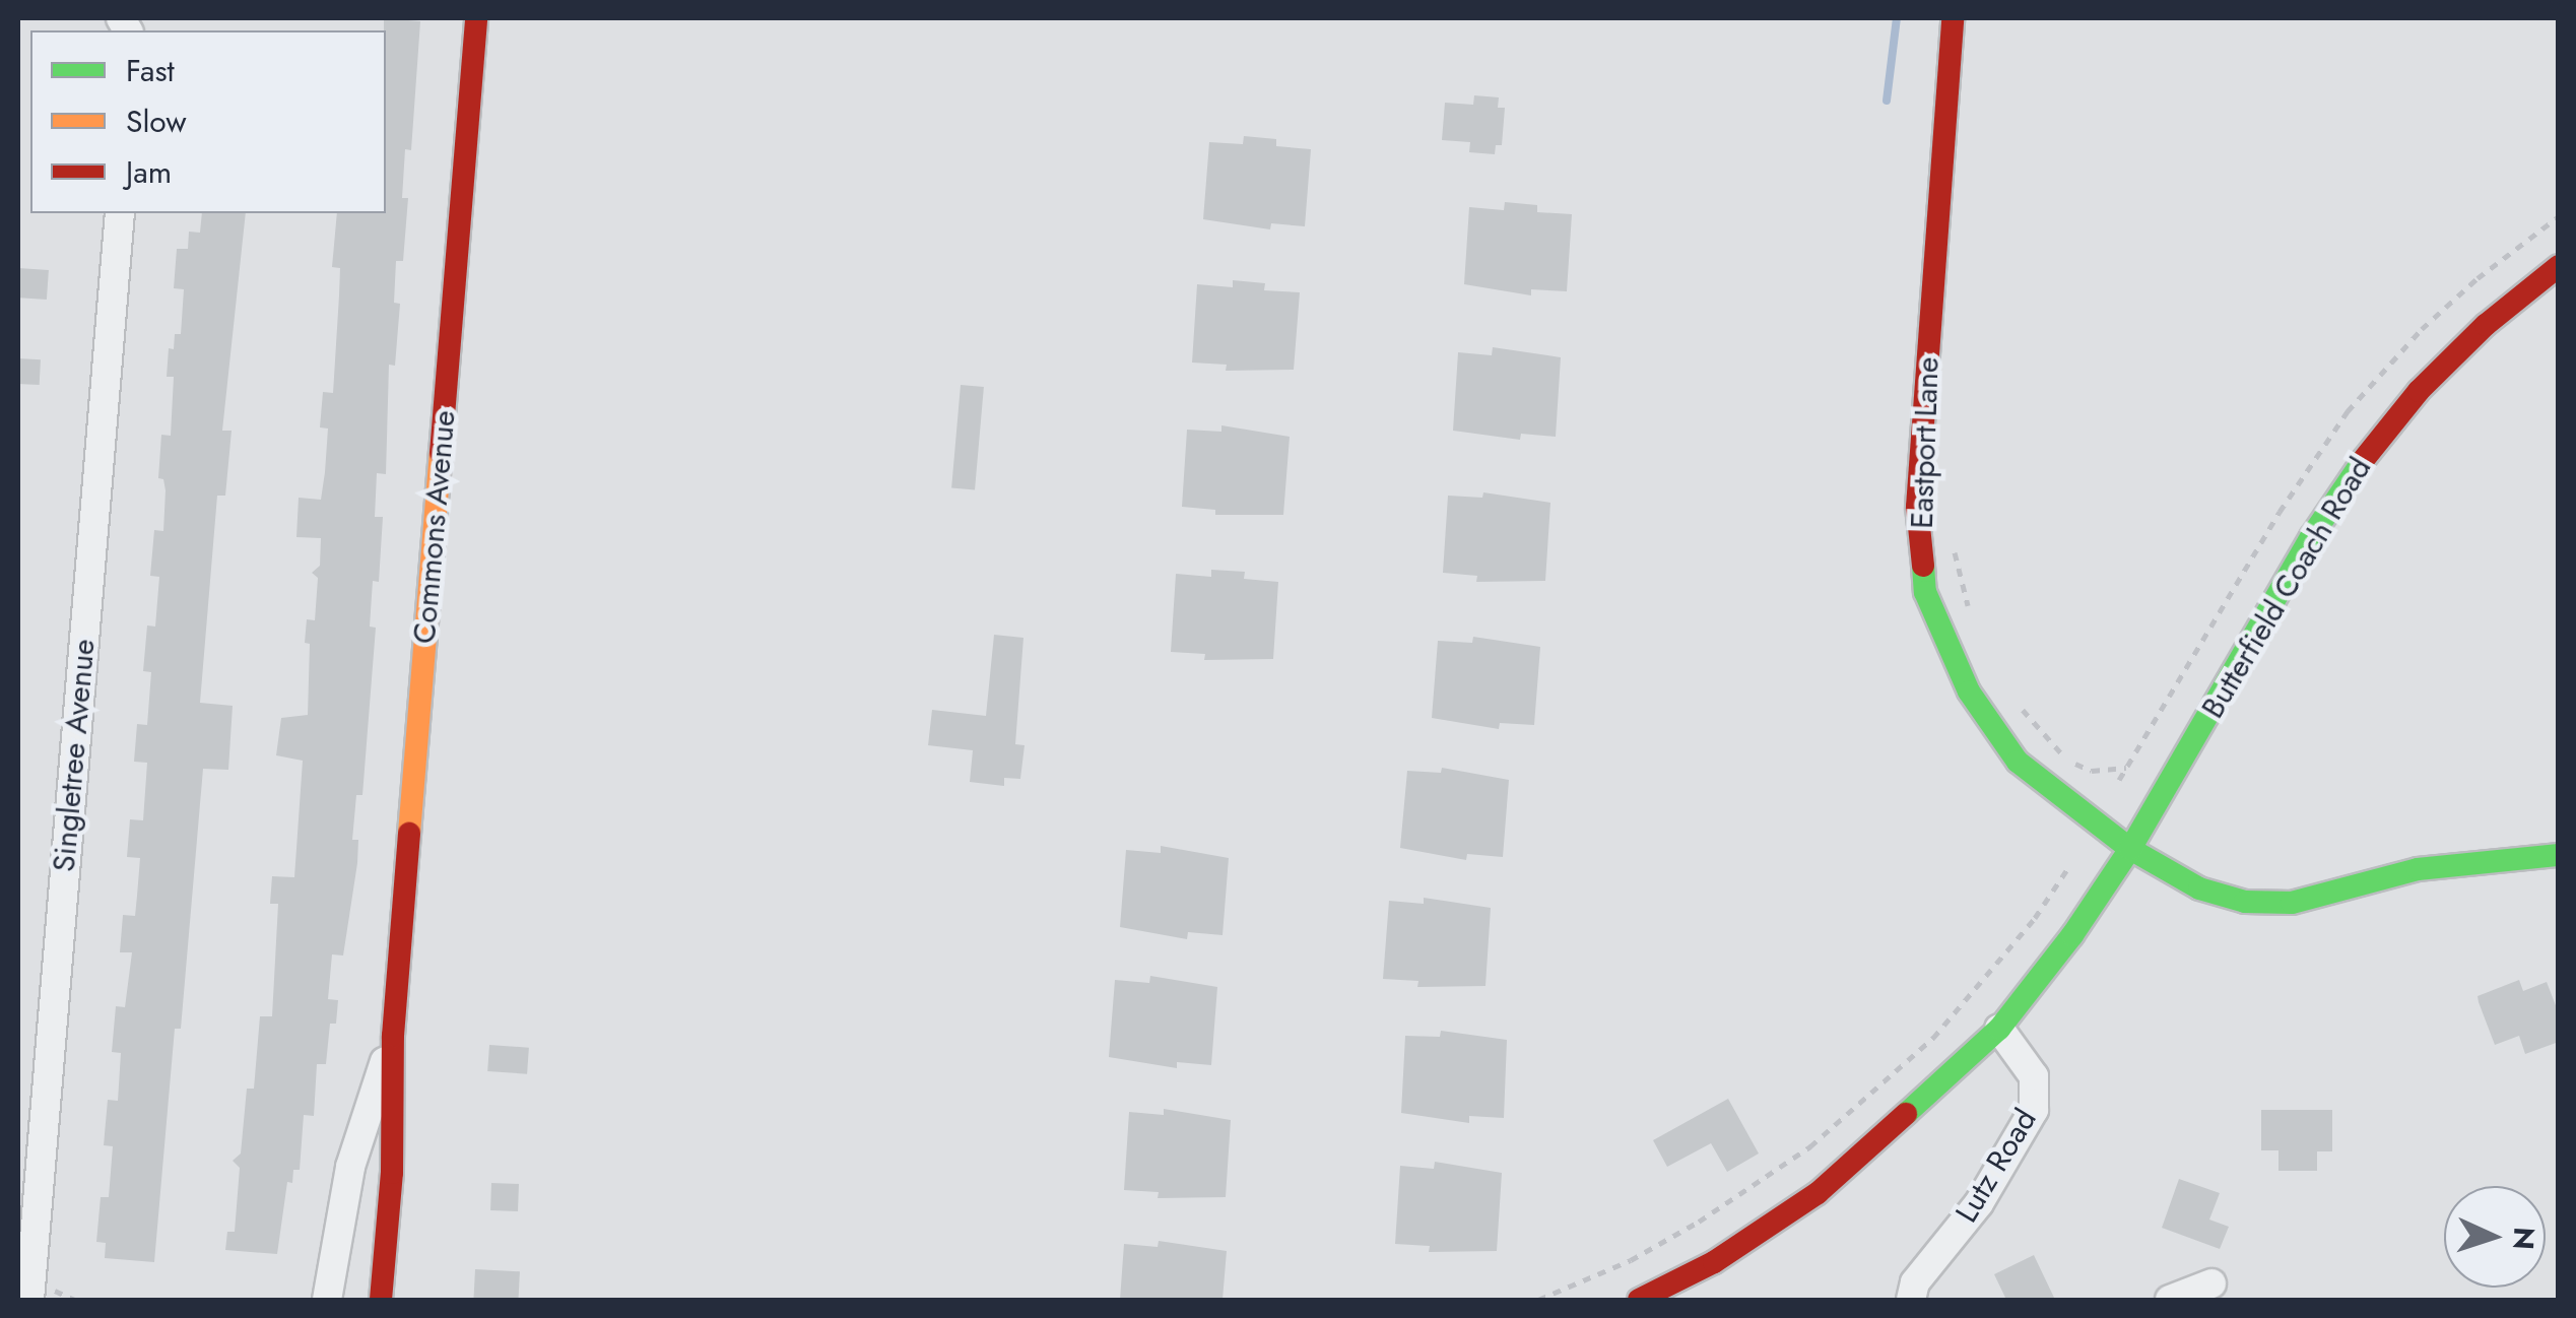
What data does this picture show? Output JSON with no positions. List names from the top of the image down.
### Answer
{
  "streets": {
    "street": [
      "Eastport Lane",
      "Commons Avenue",
      "Butterfield Coach Road",
      "Singletree Avenue",
      "Lutz Road"
    ]
  },
  "crossings": [
    ["Eastport Lane", "Butterfield Coach Road"],
    ["Butterfield Coach Road", "Lutz Road"]
  ],
  "legend": ["Fast", "Slow", "Jam"],
  "north": "right"
}
